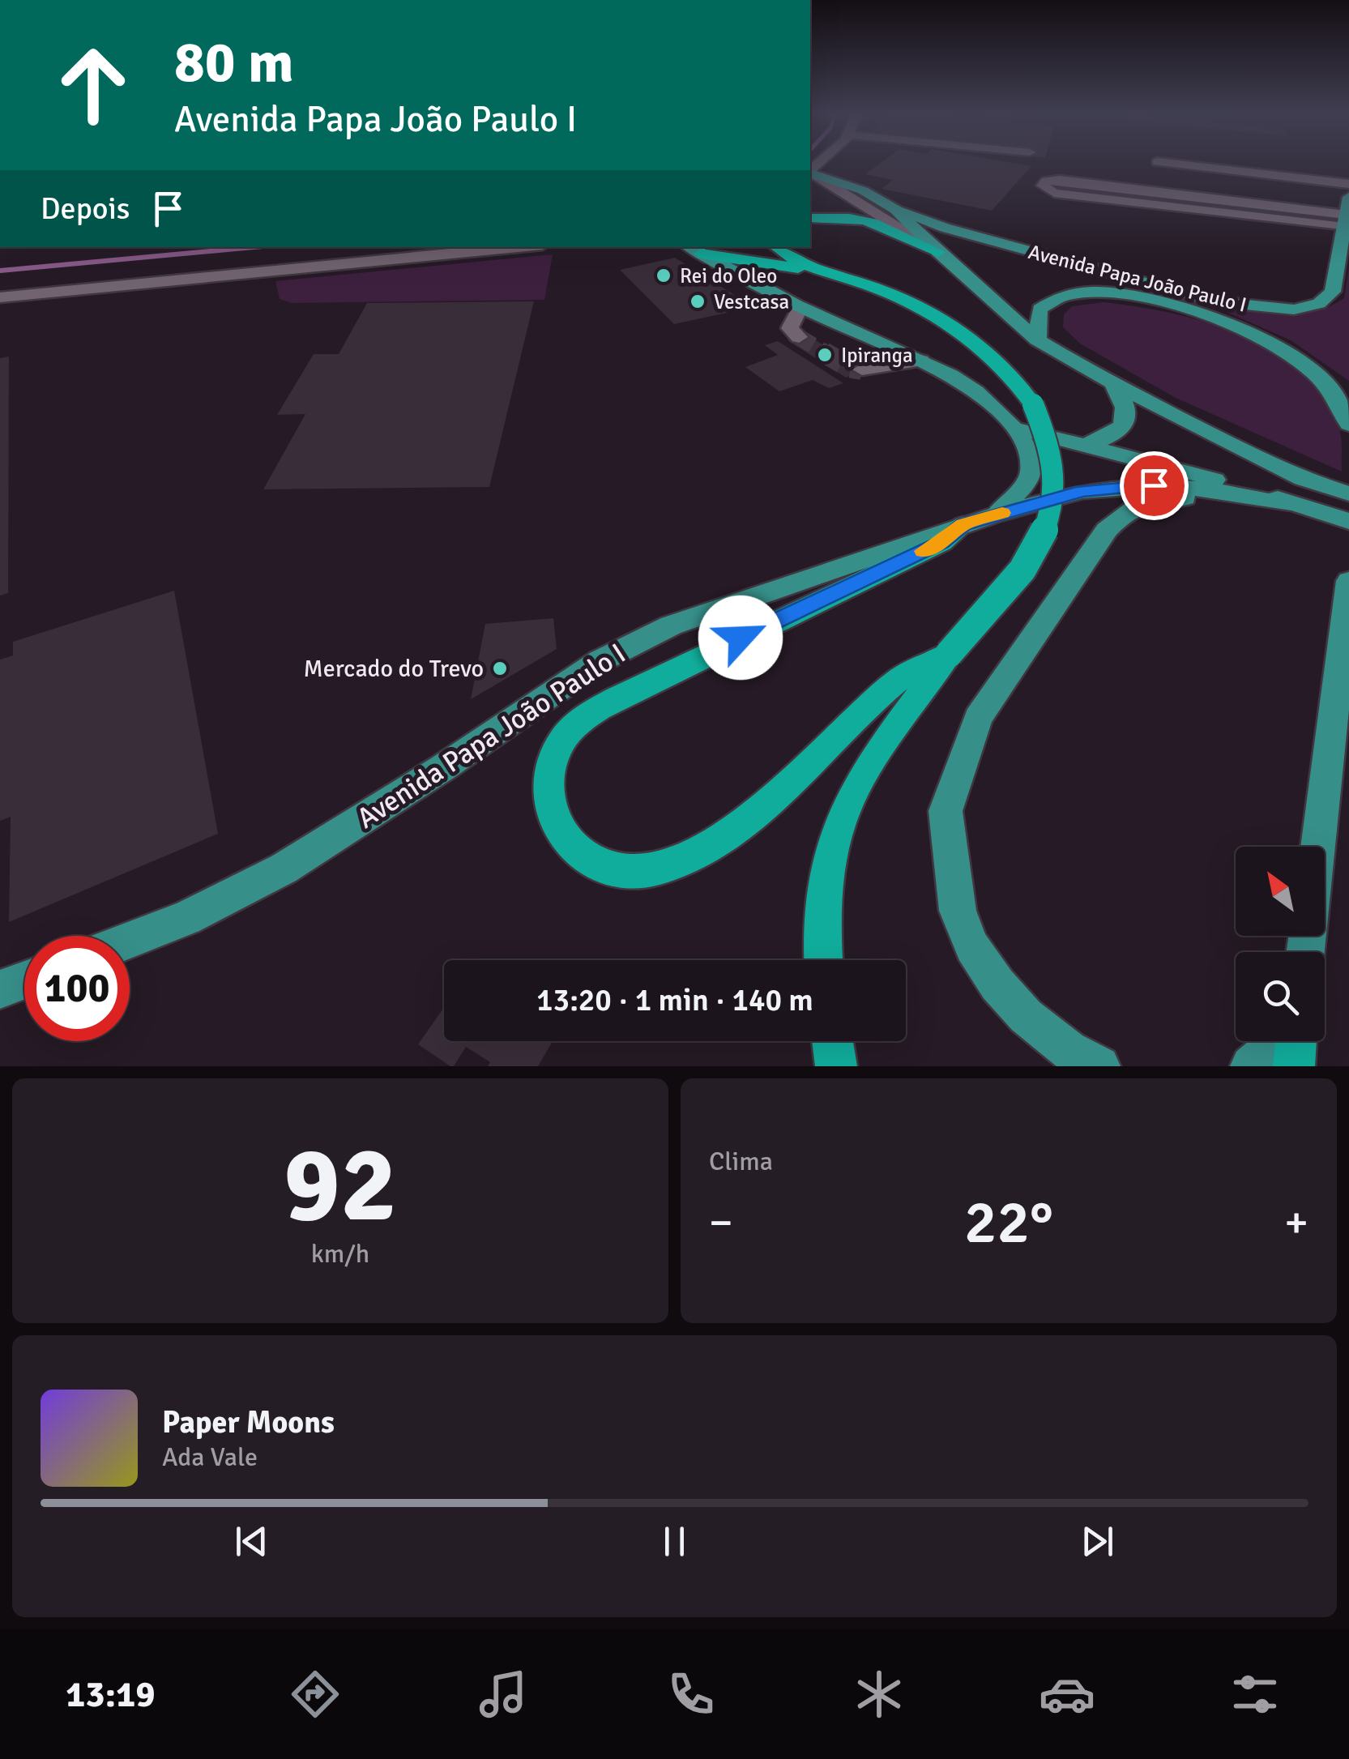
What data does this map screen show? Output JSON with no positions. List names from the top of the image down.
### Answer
{
  "streets": {
    "main road": ["Avenida Papa João Paulo I"]
  },
  "places": [
    "Rei do Oleo",
    "Vestcasa",
    "Ipiranga",
    "Mercado do Trevo"
  ],
  "north": "top left",
  "page": {
    "turn": ["80 m", "Avenida Papa João Paulo I"],
    "then": "Depois",
    "limit": "100",
    "trip": "13:20 · 1 min · 140 m",
    "tile": [
      ["92", "km/h"],
      "Clima"
    ],
    "heat": ["−", "22°", "+"],
    "song": ["Paper Moons", "Ada Vale"],
    "tabs": "13:19"
  }
}
